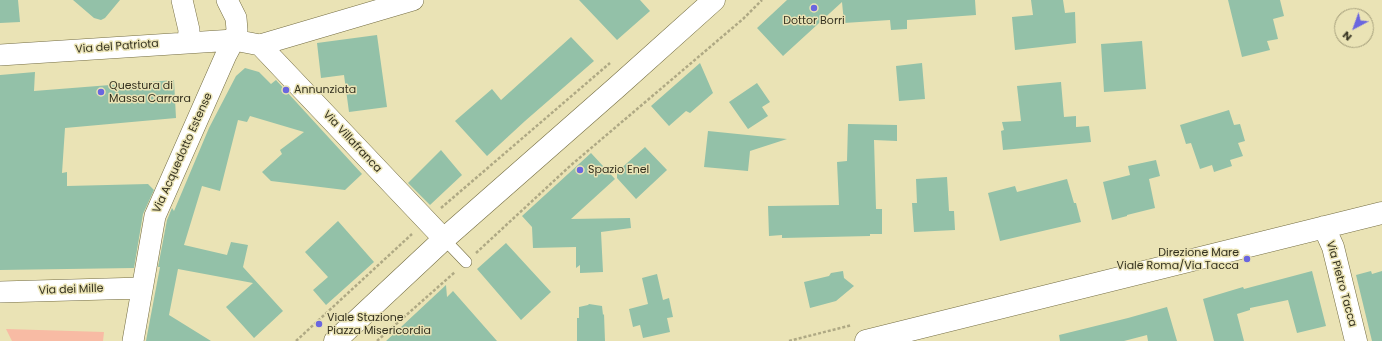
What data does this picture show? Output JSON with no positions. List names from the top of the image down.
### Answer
{
  "streets": {
    "main road": ["Via Pietro Tacca"],
    "street": [
      "Via del Patriota",
      "Via Villafranca",
      "Via Acquedotto Estense",
      "Via dei Mille"
    ]
  },
  "crossings": [
    ["Via del Patriota", "Via Villafranca"],
    ["Via del Patriota", "Via Acquedotto Estense"],
    ["Via Acquedotto Estense", "Via dei Mille"]
  ],
  "places": [
    "Dottor Borri",
    "Annunziata",
    "Questura di Massa Carrara",
    "Spazio Enel",
    "Direzione Mare Viale Roma/Via Tacca",
    "Viale Stazione Piazza Misericordia"
  ],
  "north": "bottom left"
}
